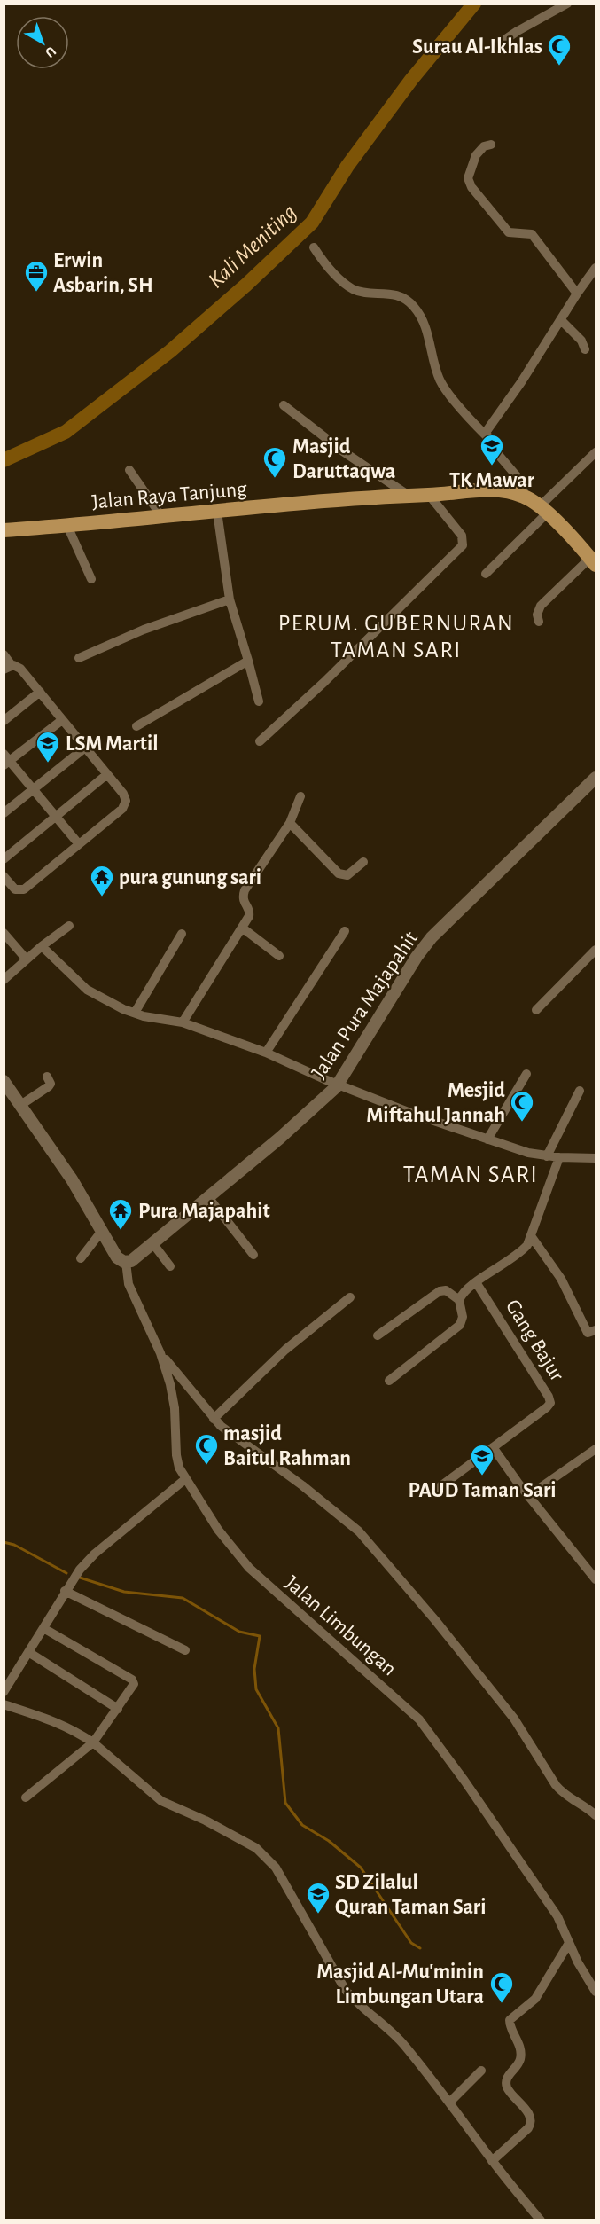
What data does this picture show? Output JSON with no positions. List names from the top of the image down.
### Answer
{
  "streets": {
    "main road": ["Jalan Raya Tanjung"],
    "street": ["Jalan Pura Majapahit", "Gang Bajur", "Jalan Limbungan"]
  },
  "crossings": [
    ["Jalan Pura Majapahit", "Jalan Limbungan"]
  ],
  "districts": ["PERUM. GUBERNURAN TAMAN SARI", "TAMAN SARI"],
  "water": ["Kali Meniting"],
  "places": {
    "mosque": [
      "Surau Al-Ikhlas",
      "Masjid Daruttaqwa",
      "Mesjid Miftahul Jannah",
      "masjid Baitul Rahman",
      "Masjid Al-Mu'minin Limbungan Utara"
    ],
    "office": ["Erwin Asbarin, SH"],
    "school or university": [
      "TK Mawar",
      "LSM Martil",
      "PAUD Taman Sari",
      "SD Zilalul Quran Taman Sari"
    ],
    "temple": ["pura gunung sari", "Pura Majapahit"]
  },
  "north": "bottom right"
}
